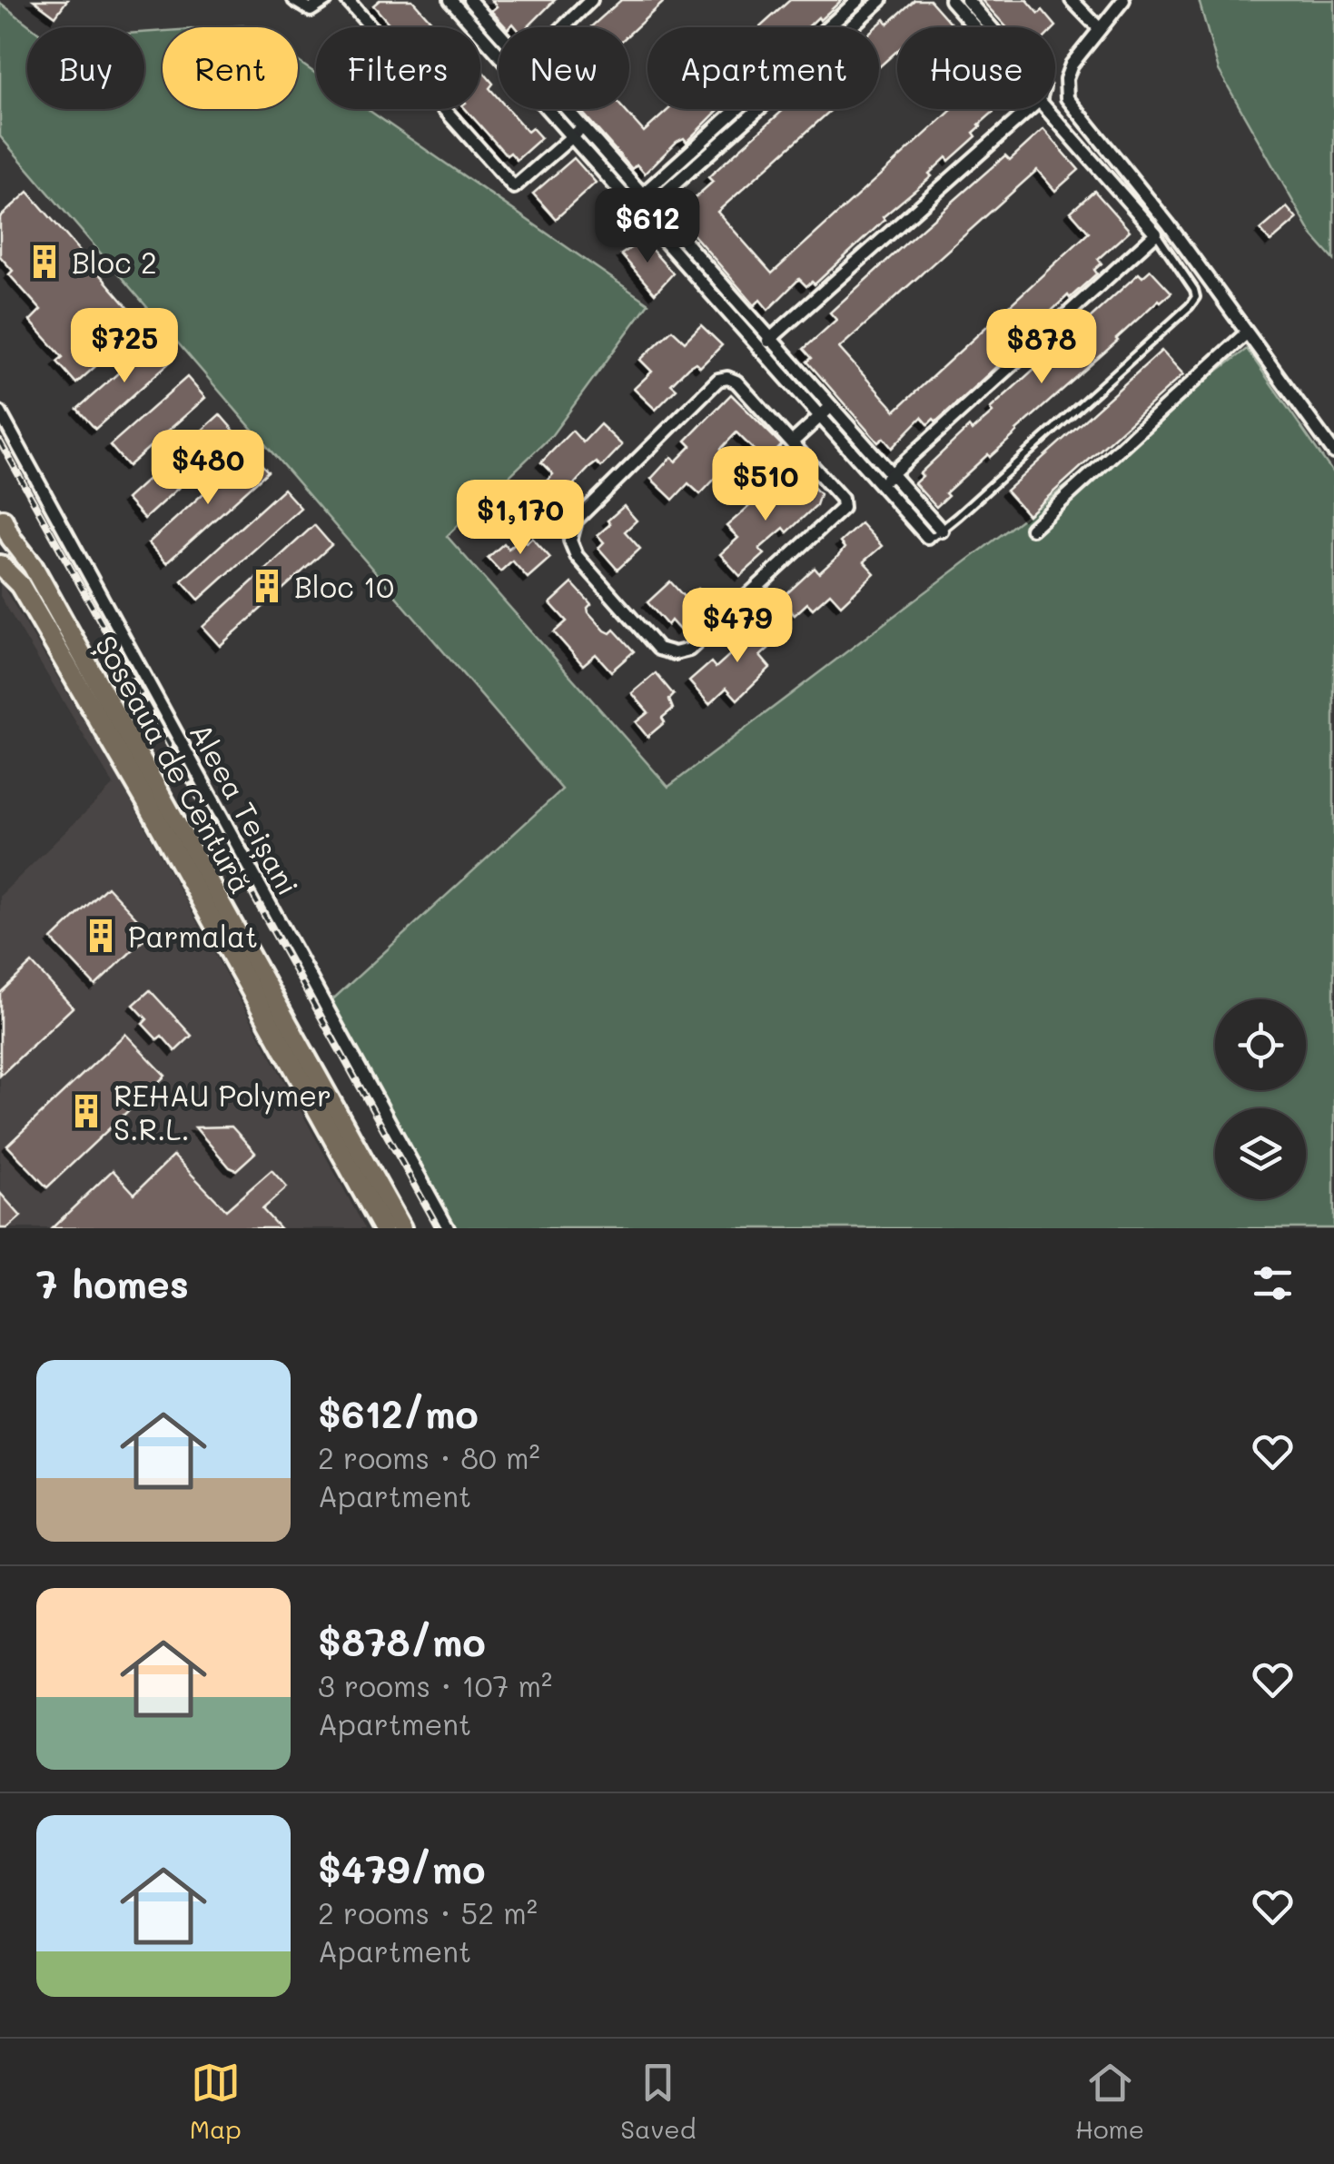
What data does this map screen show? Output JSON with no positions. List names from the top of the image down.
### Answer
{
  "streets": {
    "main road": ["Șoseaua de Centură"],
    "street": ["Aleea Teișani"]
  },
  "places": {
    "building": [
      "Bloc 2",
      "Bloc 10",
      "Parmalat",
      "REHAU Polymer S.R.L."
    ]
  },
  "page": {
    "chip": [
      "Buy",
      "Rent",
      "Filters",
      "New",
      "Apartment",
      "House"
    ],
    "price": [
      "$612",
      "$725",
      "$878",
      "$480",
      "$510",
      "$1,170",
      "$479"
    ],
    "heading": "7 homes",
    "list": [
      {
        "name": "$612/mo",
        "note": "2 rooms · 80 m² · Apartment"
      },
      {
        "name": "$878/mo",
        "note": "3 rooms · 107 m² · Apartment"
      },
      {
        "name": "$479/mo",
        "note": "2 rooms · 52 m² · Apartment"
      }
    ],
    "tabs": ["Map", "Saved", "Home"]
  }
}
